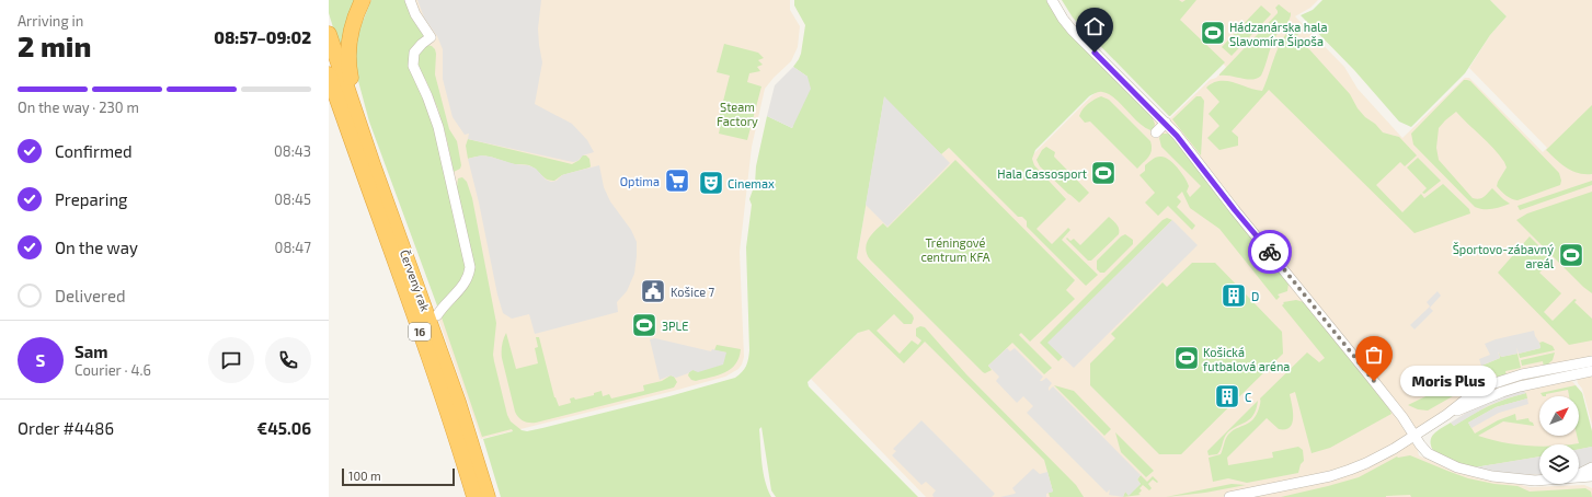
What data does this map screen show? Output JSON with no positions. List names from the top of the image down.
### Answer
{
  "streets": {
    "highway": ["Červený rak", "16"]
  },
  "crossings": [
    ["Červený rak", "16"]
  ],
  "parks": ["Steam Factory", "Tréningové centrum KFA"],
  "places": {
    "sports": [
      "Hádzanárska hala Slavomíra Šipoša",
      "Hala Cassosport",
      "Športovo-zábavný areál",
      "3PLE",
      "Košická futbalová aréna"
    ],
    "supermarket": ["Optima"],
    "theatre": ["Cinemax"],
    "public building": ["Košice 7"],
    "building": ["D", "C"],
    "other": ["Moris Plus"]
  },
  "scale_bar": "100 m",
  "north": "top right",
  "page": {
    "heading": ["2 min", "Arriving in", "08:57–09:02"],
    "panel": [
      "Sam",
      "Courier · 4.6",
      "Order #4486",
      "€45.06"
    ],
    "bar": "On the way · 230 m",
    "list": [
      ["Confirmed", "08:43"],
      ["Preparing", "08:45"],
      ["On the way", "08:47"],
      "Delivered"
    ],
    "round": "S",
    "bubble": "Moris Plus",
    "scale": "100 m"
  }
}
